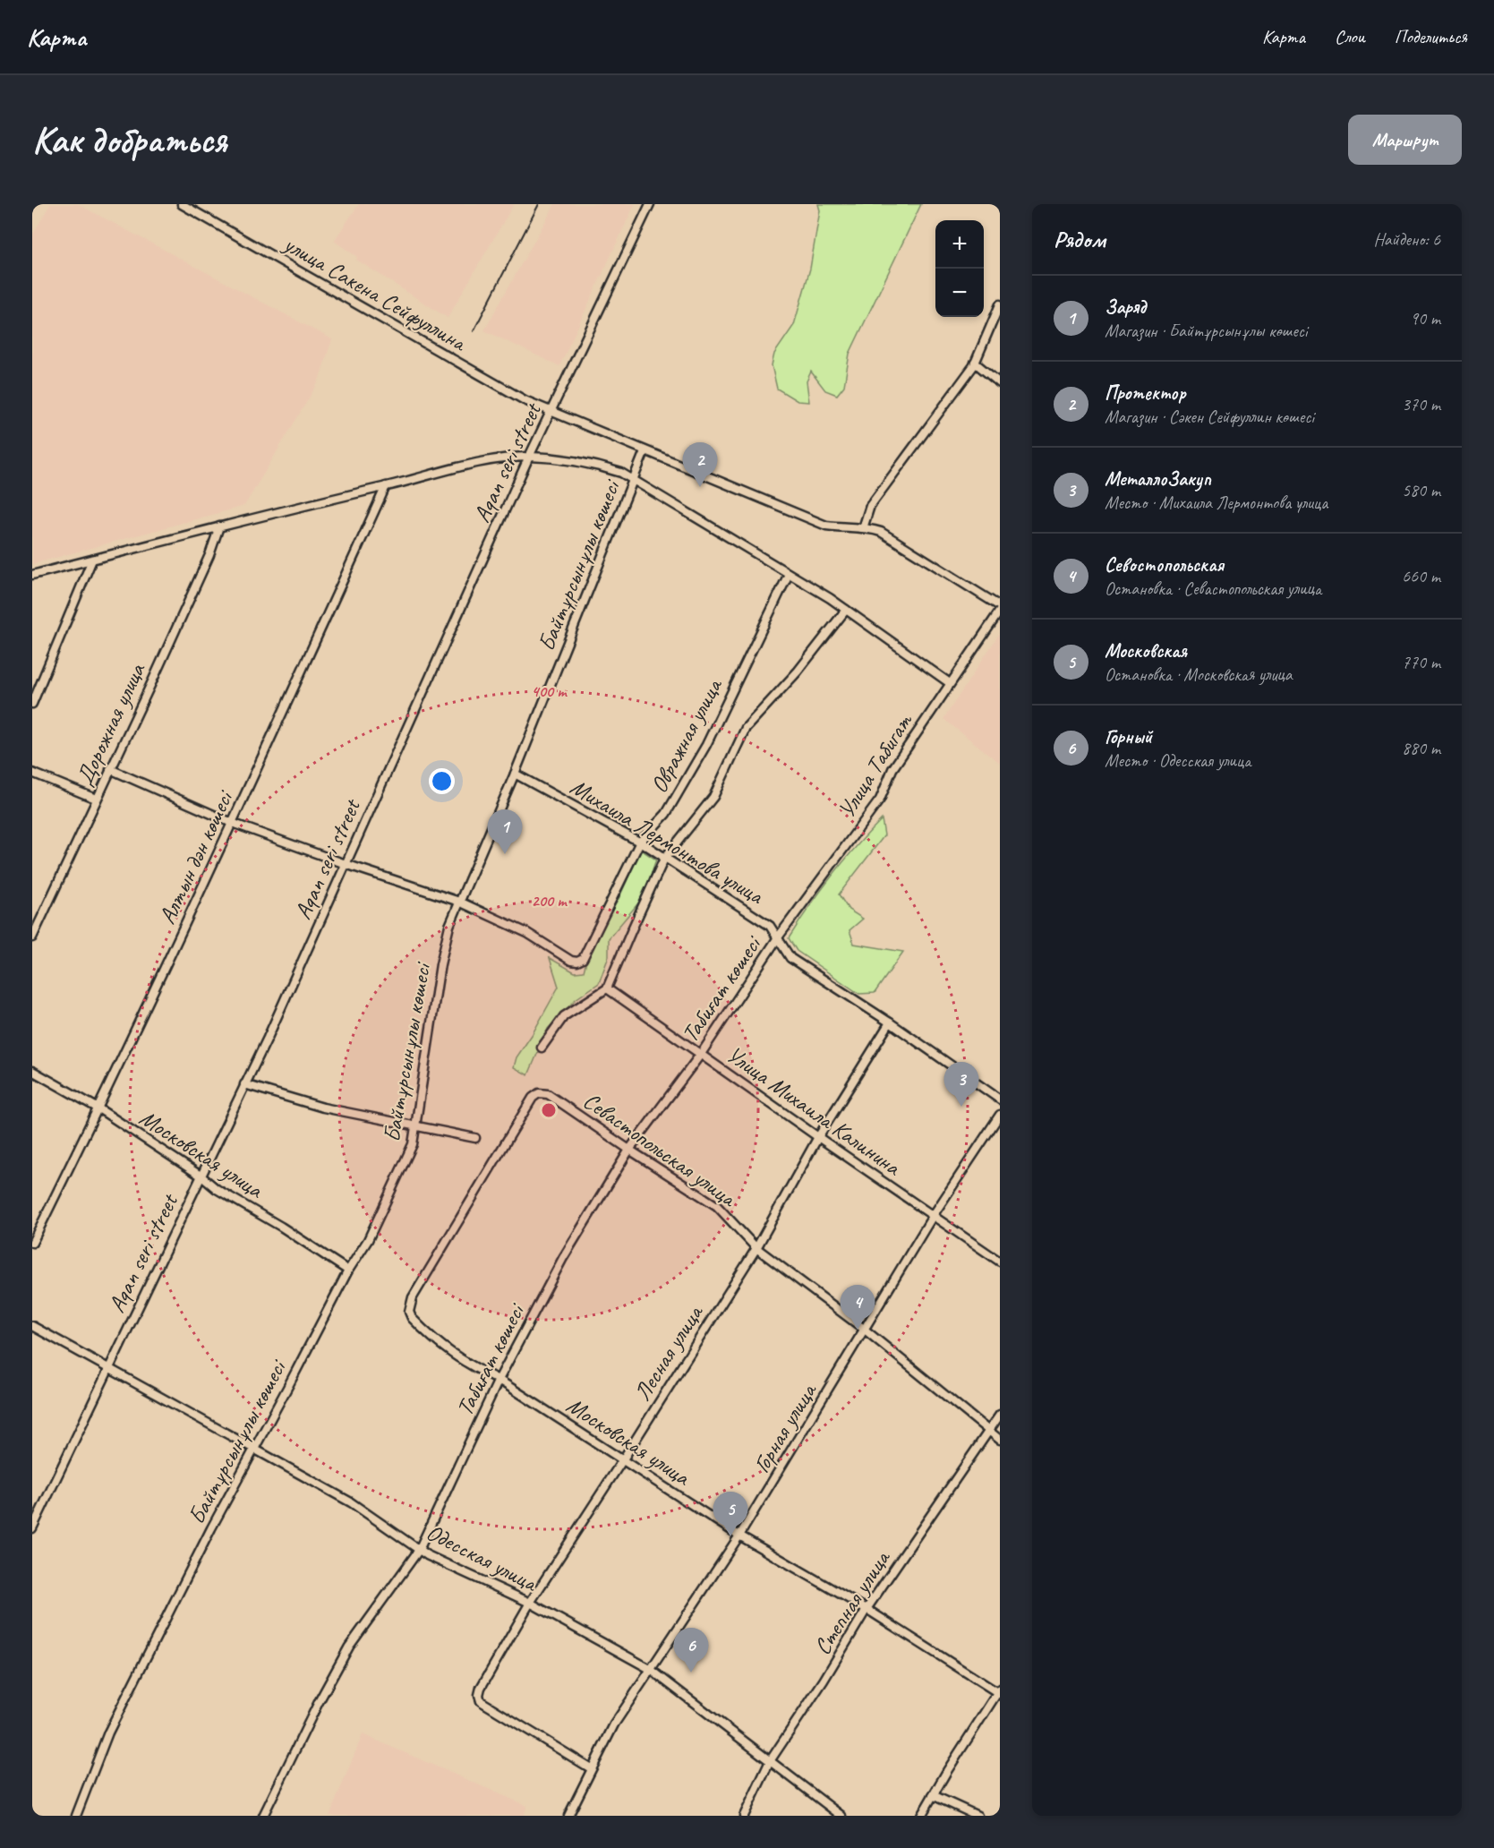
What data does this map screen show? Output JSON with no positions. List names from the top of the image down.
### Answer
{
  "streets": {
    "street": [
      "улица Сакена Сейфуллина",
      "Aqan seri street",
      "Байтұрсынұлы көшесі",
      "Дорожная улица",
      "Овражная улица",
      "Улица Табигат",
      "Михаила Лермонтова улица",
      "Алтын дән көшесі",
      "Табиғат көшесі",
      "Улица Михаила Калинина",
      "Севастопольская улица",
      "Московская улица",
      "Лесная улица",
      "Горная улица",
      "Одесская улица",
      "Степная улица"
    ]
  },
  "crossings": [
    ["улица Сакена Сейфуллина", "Aqan seri street"],
    ["улица Сакена Сейфуллина", "Байтұрсынұлы көшесі"],
    ["Aqan seri street", "Московская улица"],
    ["Aqan seri street", "Одесская улица"],
    ["Байтұрсынұлы көшесі", "Овражная улица"],
    ["Байтұрсынұлы көшесі", "Михаила Лермонтова улица"],
    ["Байтұрсынұлы көшесі", "Московская улица"],
    ["Байтұрсынұлы көшесі", "Одесская улица"],
    ["Овражная улица", "Михаила Лермонтова улица"],
    ["Улица Табигат", "Михаила Лермонтова улица"],
    ["Улица Табигат", "Табиғат көшесі"],
    ["Михаила Лермонтова улица", "Табиғат көшесі"],
    ["Михаила Лермонтова улица", "Лесная улица"],
    ["Алтын дән көшесі", "Московская улица"],
    ["Табиғат көшесі", "Улица Михаила Калинина"],
    ["Табиғат көшесі", "Севастопольская улица"],
    ["Табиғат көшесі", "Московская улица"],
    ["Табиғат көшесі", "Одесская улица"],
    ["Улица Михаила Калинина", "Лесная улица"],
    ["Улица Михаила Калинина", "Горная улица"],
    ["Севастопольская улица", "Московская улица"],
    ["Севастопольская улица", "Лесная улица"],
    ["Севастопольская улица", "Горная улица"],
    ["Севастопольская улица", "Степная улица"],
    ["Московская улица", "Лесная улица"],
    ["Московская улица", "Горная улица"],
    ["Московская улица", "Степная улица"],
    ["Лесная улица", "Горная улица"],
    ["Лесная улица", "Одесская улица"],
    ["Горная улица", "Одесская улица"],
    ["Одесская улица", "Степная улица"]
  ],
  "page": {
    "header": "Карта",
    "nav": ["Карта", "Слои", "Поделиться"],
    "buttons": "Маршрут",
    "title": "Как добраться",
    "heading": ["Рядом", "Найдено: 6"],
    "map_buttons": ["+", "−"],
    "list": [
      {
        "mark": "1",
        "name": "Заряд",
        "note": "Магазин · Байтұрсынұлы көшесі",
        "value": "90 m"
      },
      {
        "mark": "2",
        "name": "Протектор",
        "note": "Магазин · Сәкен Сейфуллин көшесі",
        "value": "370 m"
      },
      {
        "mark": "3",
        "name": "МеталлоЗакуп",
        "note": "Место · Михаила Лермонтова улица",
        "value": "580 m"
      },
      {
        "mark": "4",
        "name": "Севостопольская",
        "note": "Остановка · Севастопольская улица",
        "value": "660 m"
      },
      {
        "mark": "5",
        "name": "Московская",
        "note": "Остановка · Московская улица",
        "value": "770 m"
      },
      {
        "mark": "6",
        "name": "Горный",
        "note": "Место · Одесская улица",
        "value": "880 m"
      }
    ],
    "pins": [
      "2",
      "1",
      "3",
      "4",
      "5",
      "6"
    ]
  },
  "rings": ["400 m", "200 m"]
}
